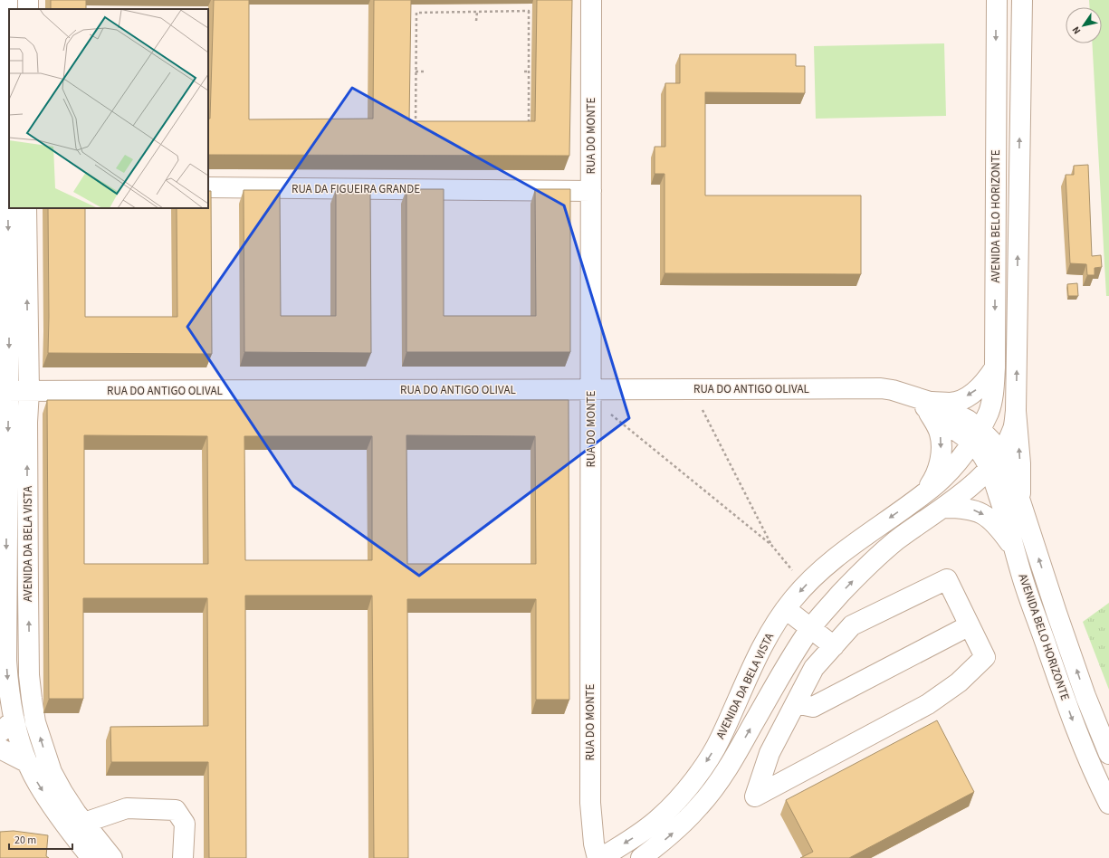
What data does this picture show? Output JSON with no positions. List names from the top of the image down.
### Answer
{
  "streets": {
    "street": [
      "RUA DO MONTE",
      "RUA DA FIGUEIRA GRANDE",
      "AVENIDA BELO HORIZONTE",
      "RUA DO ANTIGO OLIVAL",
      "AVENIDA DA BELA VISTA"
    ]
  },
  "crossings": [
    ["RUA DO MONTE", "RUA DA FIGUEIRA GRANDE"],
    ["RUA DO MONTE", "RUA DO ANTIGO OLIVAL"],
    ["AVENIDA BELO HORIZONTE", "AVENIDA DA BELA VISTA"],
    ["RUA DO ANTIGO OLIVAL", "AVENIDA DA BELA VISTA"]
  ],
  "scale_bar": "20 m",
  "north": "bottom left"
}
